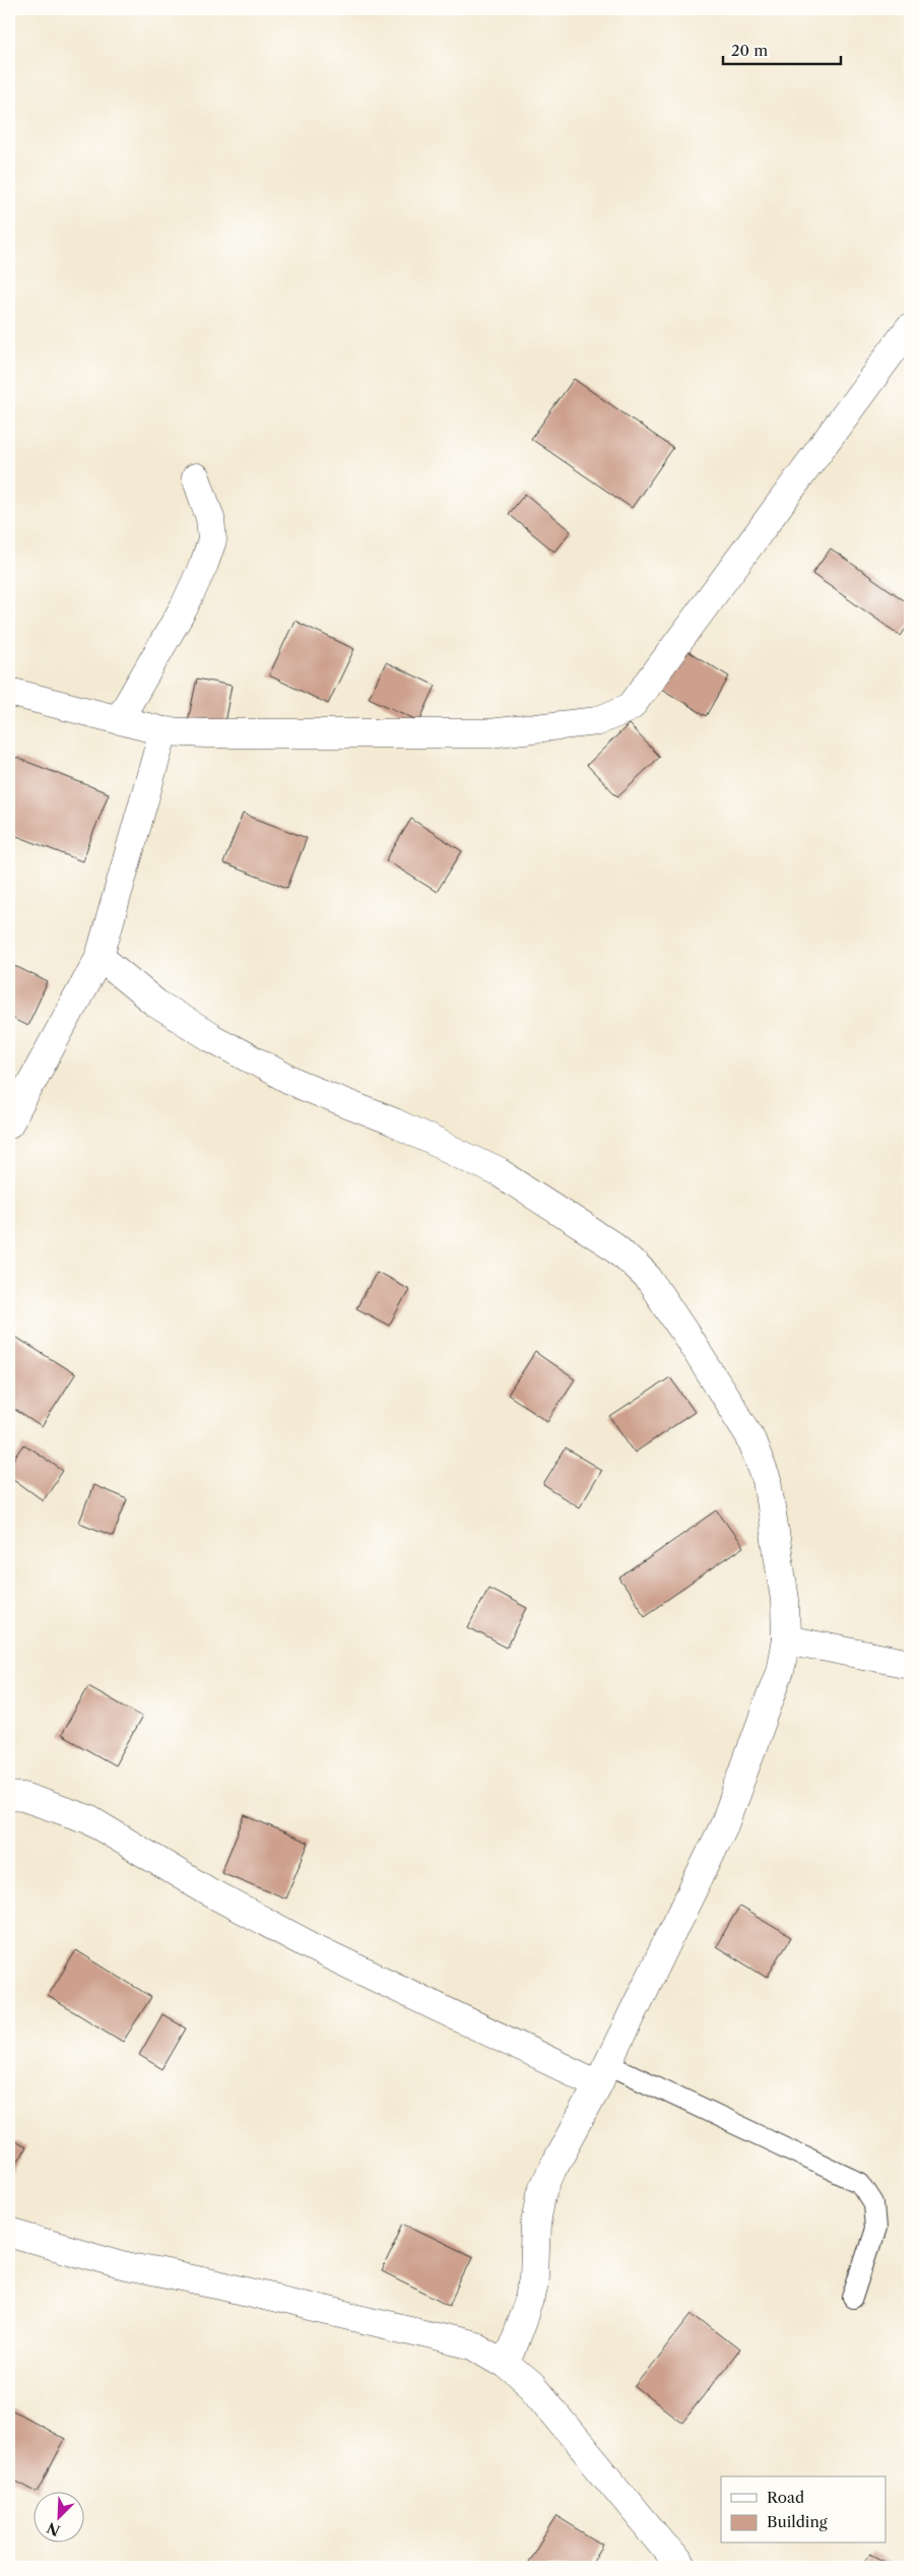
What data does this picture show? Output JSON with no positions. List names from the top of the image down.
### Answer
{
  "legend": ["Road", "Building"],
  "scale_bar": "20 m",
  "north": "bottom left"
}
